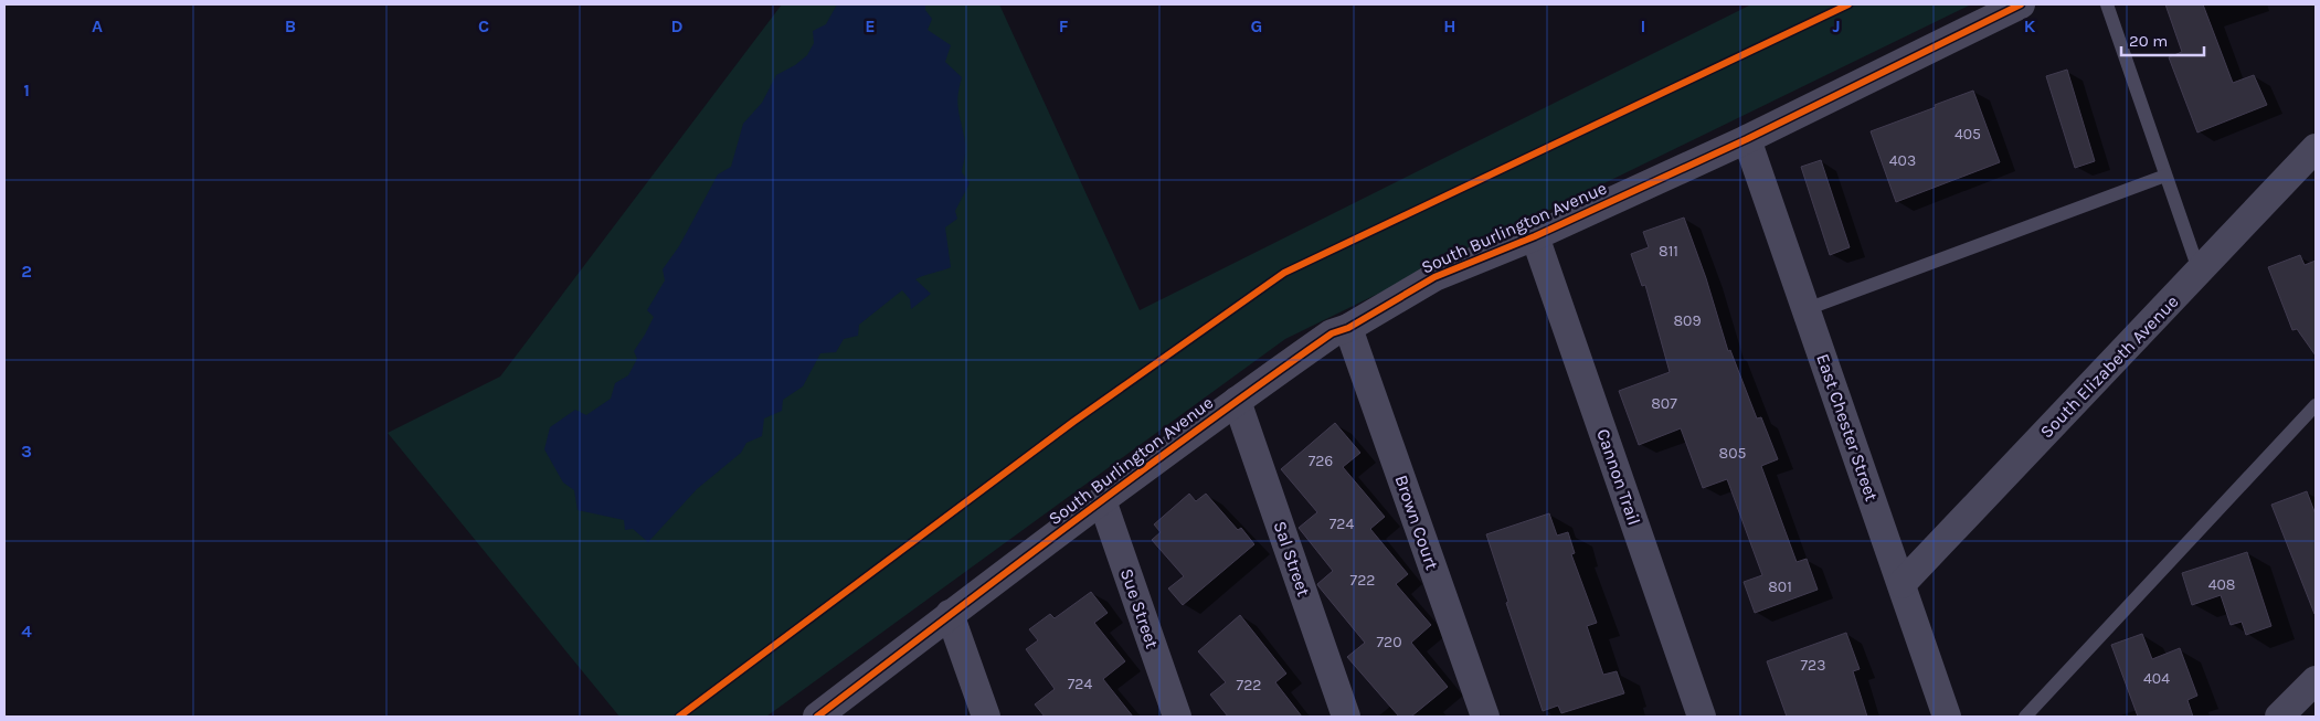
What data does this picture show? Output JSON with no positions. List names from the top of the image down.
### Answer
{
  "streets": {
    "street": [
      "South Burlington Avenue",
      "South Elizabeth Avenue",
      "East Chester Street",
      "Cannon Trail",
      "Brown Court",
      "Sal Street",
      "Sue Street"
    ]
  },
  "crossings": [
    ["South Burlington Avenue", "East Chester Street"],
    ["South Burlington Avenue", "Cannon Trail"],
    ["South Burlington Avenue", "Brown Court"],
    ["South Burlington Avenue", "Sal Street"],
    ["South Burlington Avenue", "Sue Street"],
    ["South Elizabeth Avenue", "East Chester Street"]
  ],
  "house_numbers": [
    "405",
    "403",
    "811",
    "809",
    "807",
    "805",
    "726",
    "724",
    "722",
    "408",
    "801",
    "720",
    "723",
    "404",
    "724",
    "722"
  ],
  "scale_bar": "20 m",
  "grid": {
    "columns": [
      "A",
      "B",
      "C",
      "D",
      "E",
      "F",
      "G",
      "H",
      "I",
      "J",
      "K"
    ],
    "rows": [
      "1",
      "2",
      "3",
      "4"
    ]
  }
}
